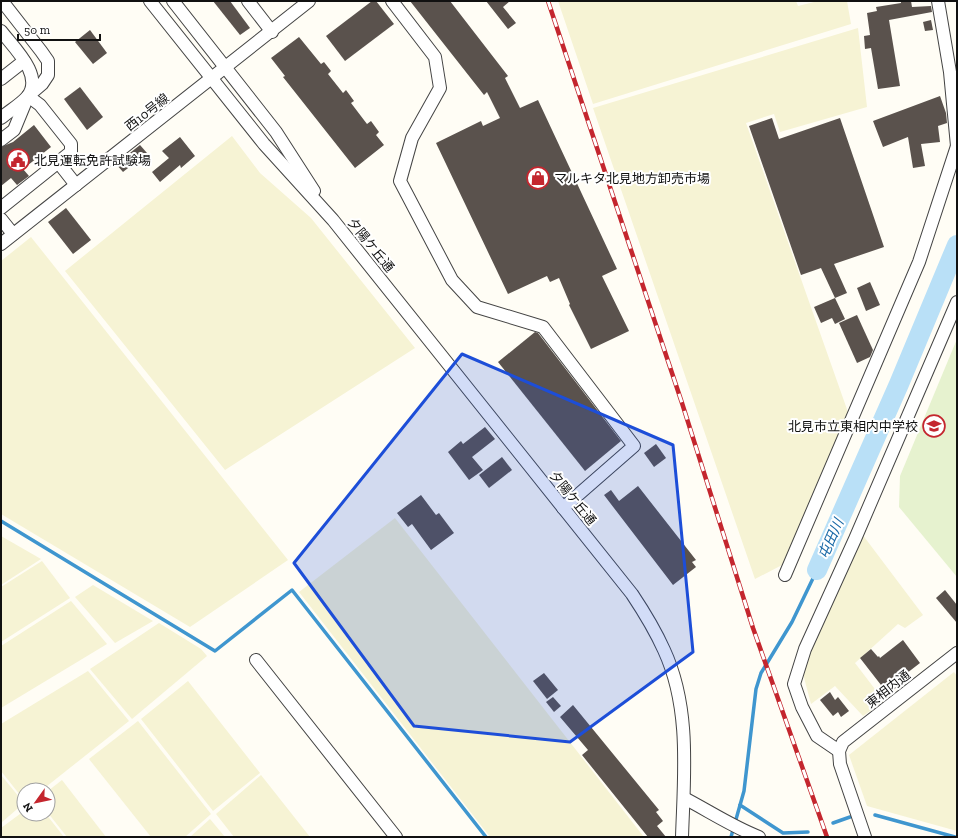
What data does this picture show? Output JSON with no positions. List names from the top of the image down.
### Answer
{
  "streets": {
    "street": ["西10号線", "夕陽ケ丘通", "東相内通"]
  },
  "crossings": [
    ["西10号線", "夕陽ケ丘通"]
  ],
  "water": ["屯田川"],
  "places": {
    "public building": ["北見運転免許試験場"],
    "shop": ["マルキタ北見地方卸売市場"],
    "school or university": ["北見市立東相内中学校"]
  },
  "scale_bar": "50 m",
  "north": "bottom left"
}
